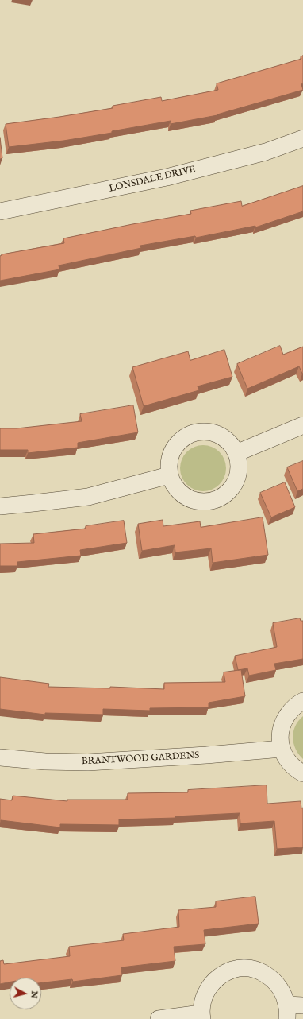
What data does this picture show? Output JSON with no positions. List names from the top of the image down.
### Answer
{
  "streets": {
    "street": ["LONSDALE DRIVE", "BRANTWOOD GARDENS"]
  },
  "north": "right"
}
